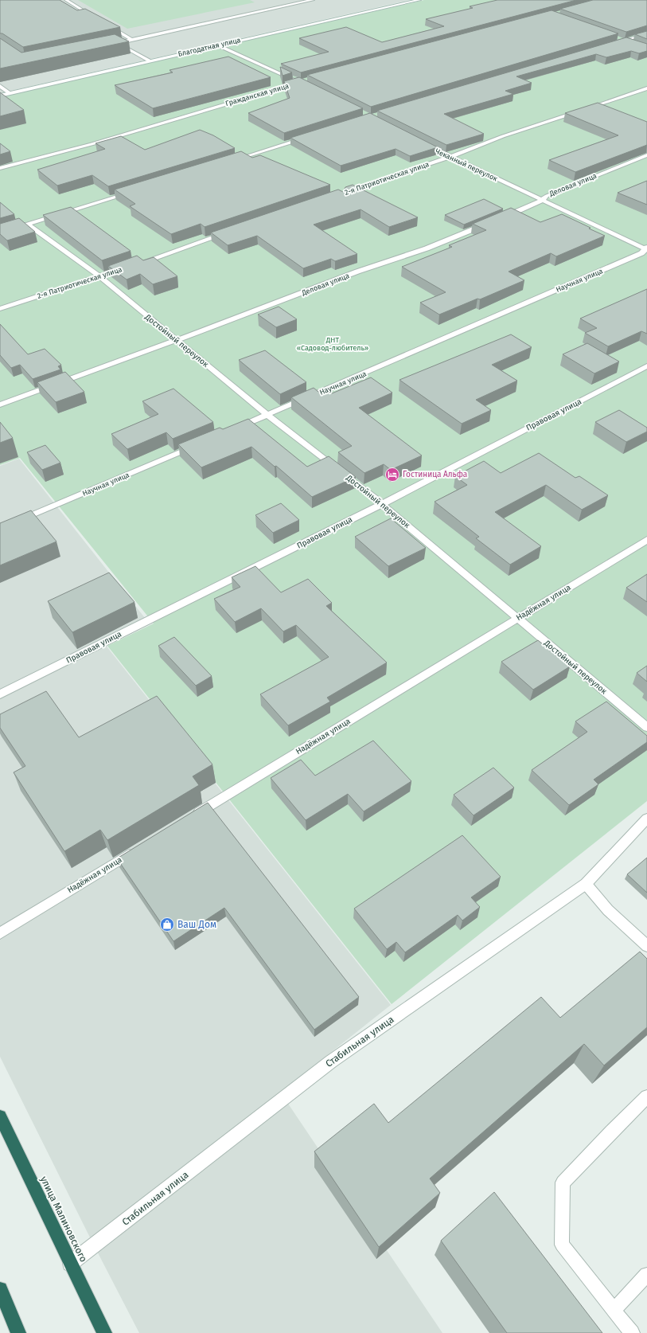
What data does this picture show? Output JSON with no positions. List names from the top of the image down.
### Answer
{
  "streets": {
    "highway": ["улица Малиновского"],
    "street": [
      "Благодатная улица",
      "Гражданская улица",
      "Чеканный переулок",
      "2-я Патриотическая улица",
      "Деловая улица",
      "Научная улица",
      "Достойный переулок",
      "Правовая улица",
      "Надёжная улица",
      "Стабильная улица"
    ]
  },
  "crossings": [
    ["Благодатная улица", "Гражданская улица"],
    ["Чеканный переулок", "2-я Патриотическая улица"],
    ["Чеканный переулок", "Деловая улица"],
    ["Чеканный переулок", "Научная улица"],
    ["2-я Патриотическая улица", "Достойный переулок"],
    ["Деловая улица", "Достойный переулок"],
    ["Научная улица", "Достойный переулок"],
    ["Достойный переулок", "Правовая улица"],
    ["Достойный переулок", "Надёжная улица"],
    ["Стабильная улица", "улица Малиновского"]
  ],
  "parks": ["ДНТ «Садовод-любитель»"],
  "places": {
    "hotel": ["Гостиница Альфа"],
    "shop": ["Ваш Дом"]
  }
}
